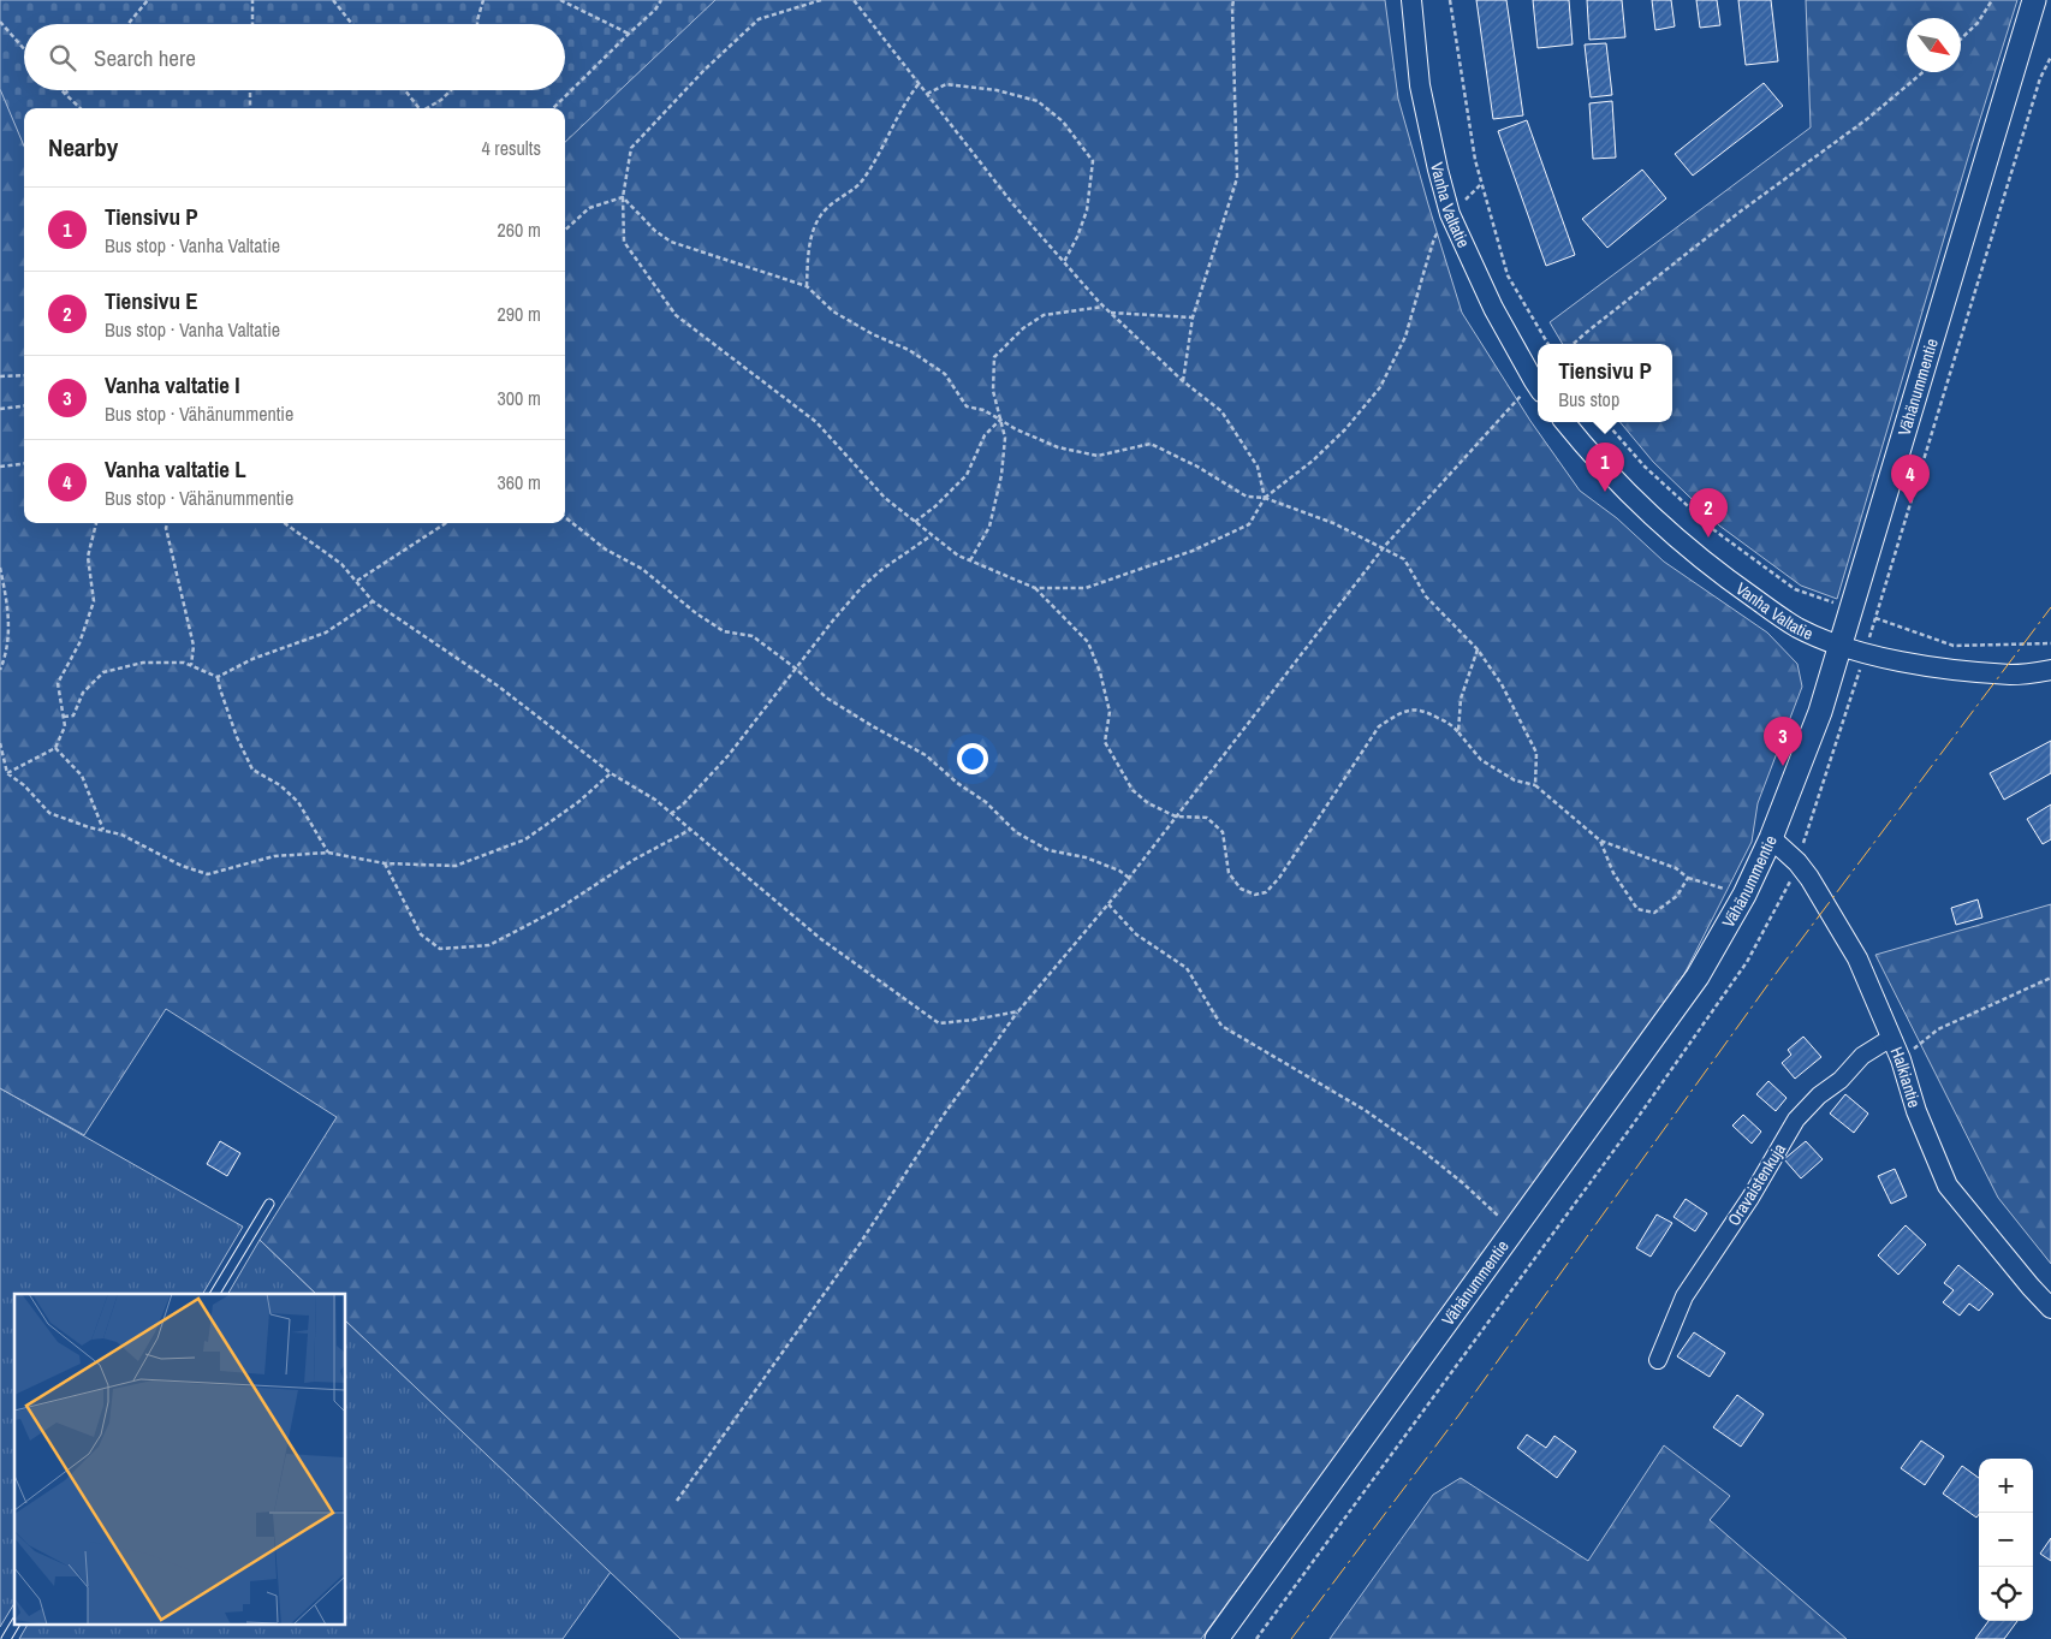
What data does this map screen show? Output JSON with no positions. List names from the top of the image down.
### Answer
{
  "streets": {
    "main road": ["Vähänummentie"],
    "street": ["Vanha Valtatie", "Halkiantie", "Oravaistenkuja"]
  },
  "crossings": [
    ["Vanha Valtatie", "Vähänummentie"],
    ["Vähänummentie", "Halkiantie"],
    ["Halkiantie", "Oravaistenkuja"]
  ],
  "north": "bottom right",
  "page": {
    "search": "Search here",
    "heading": ["Nearby", "4 results"],
    "list": [
      {
        "mark": "1",
        "name": "Tiensivu P",
        "note": "Bus stop · Vanha Valtatie",
        "value": "260 m"
      },
      {
        "mark": "2",
        "name": "Tiensivu E",
        "note": "Bus stop · Vanha Valtatie",
        "value": "290 m"
      },
      {
        "mark": "3",
        "name": "Vanha valtatie I",
        "note": "Bus stop · Vähänummentie",
        "value": "300 m"
      },
      {
        "mark": "4",
        "name": "Vanha valtatie L",
        "note": "Bus stop · Vähänummentie",
        "value": "360 m"
      }
    ],
    "popup": ["Tiensivu P", "Bus stop"],
    "pins": [
      "1",
      "4",
      "2",
      "3"
    ],
    "map_buttons": ["+", "−"]
  }
}
